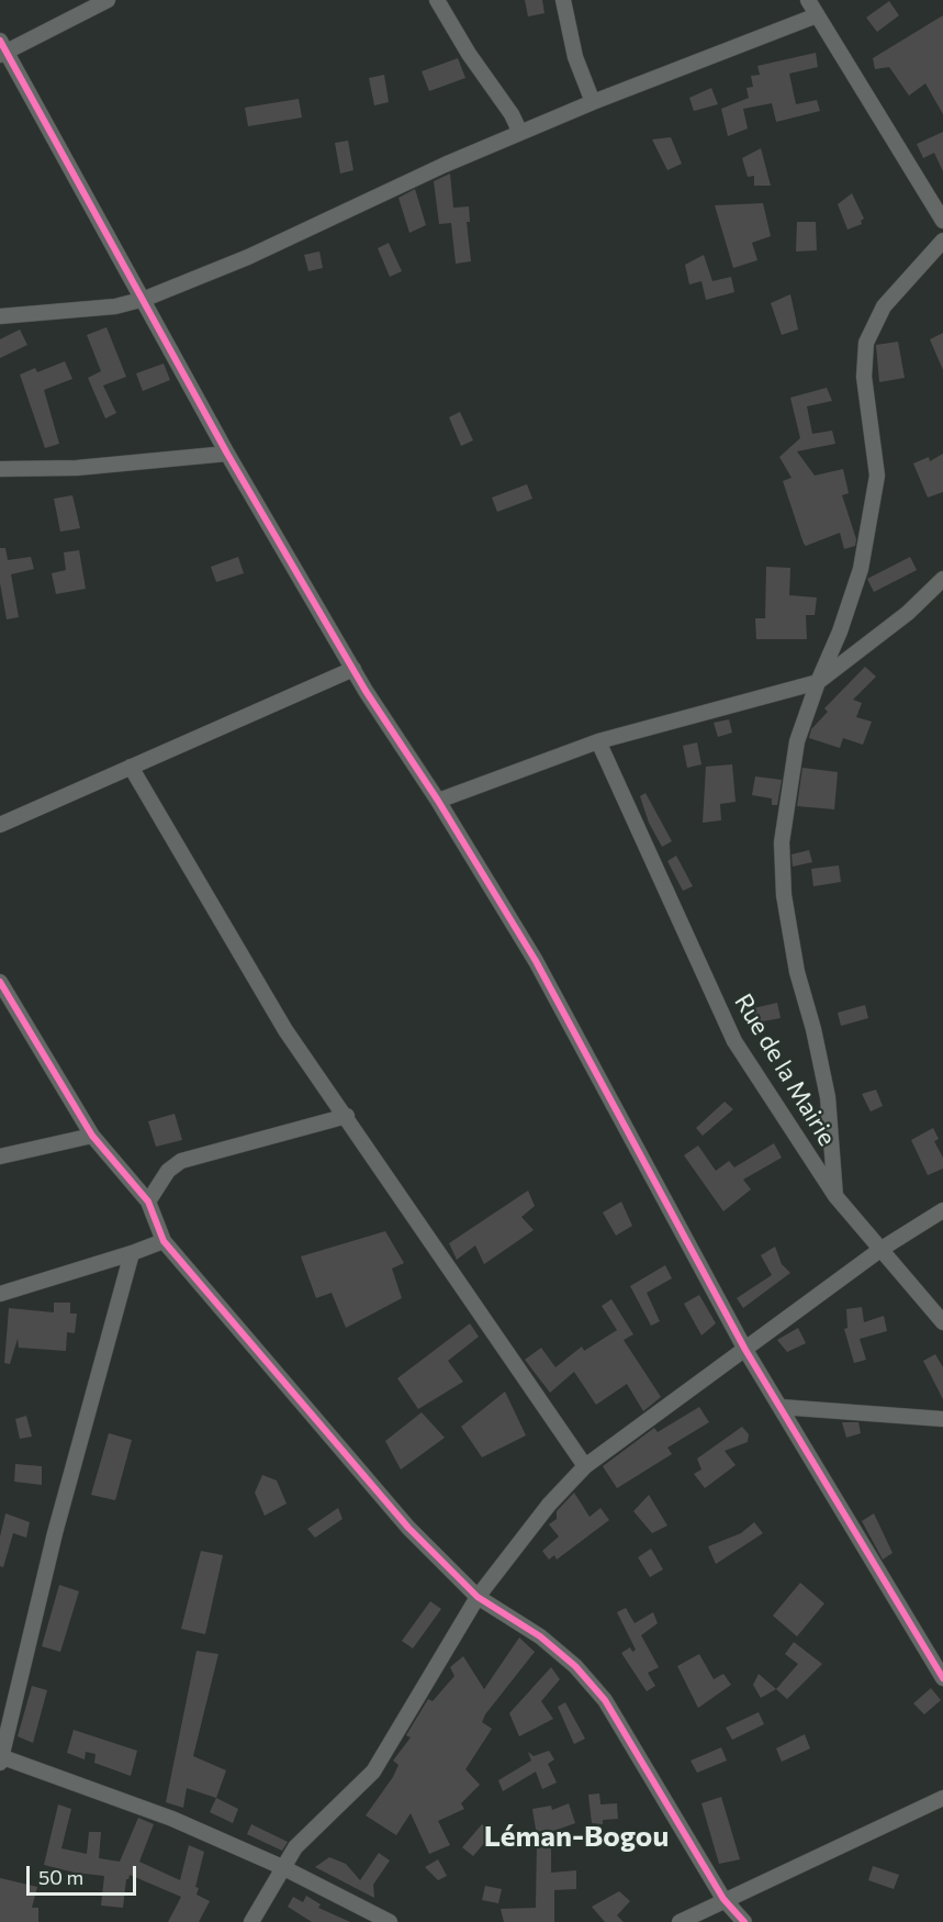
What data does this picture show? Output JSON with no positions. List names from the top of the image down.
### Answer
{
  "streets": {
    "street": ["Rue de la Mairie"]
  },
  "districts": ["Léman-Bogou"],
  "scale_bar": "50 m"
}
